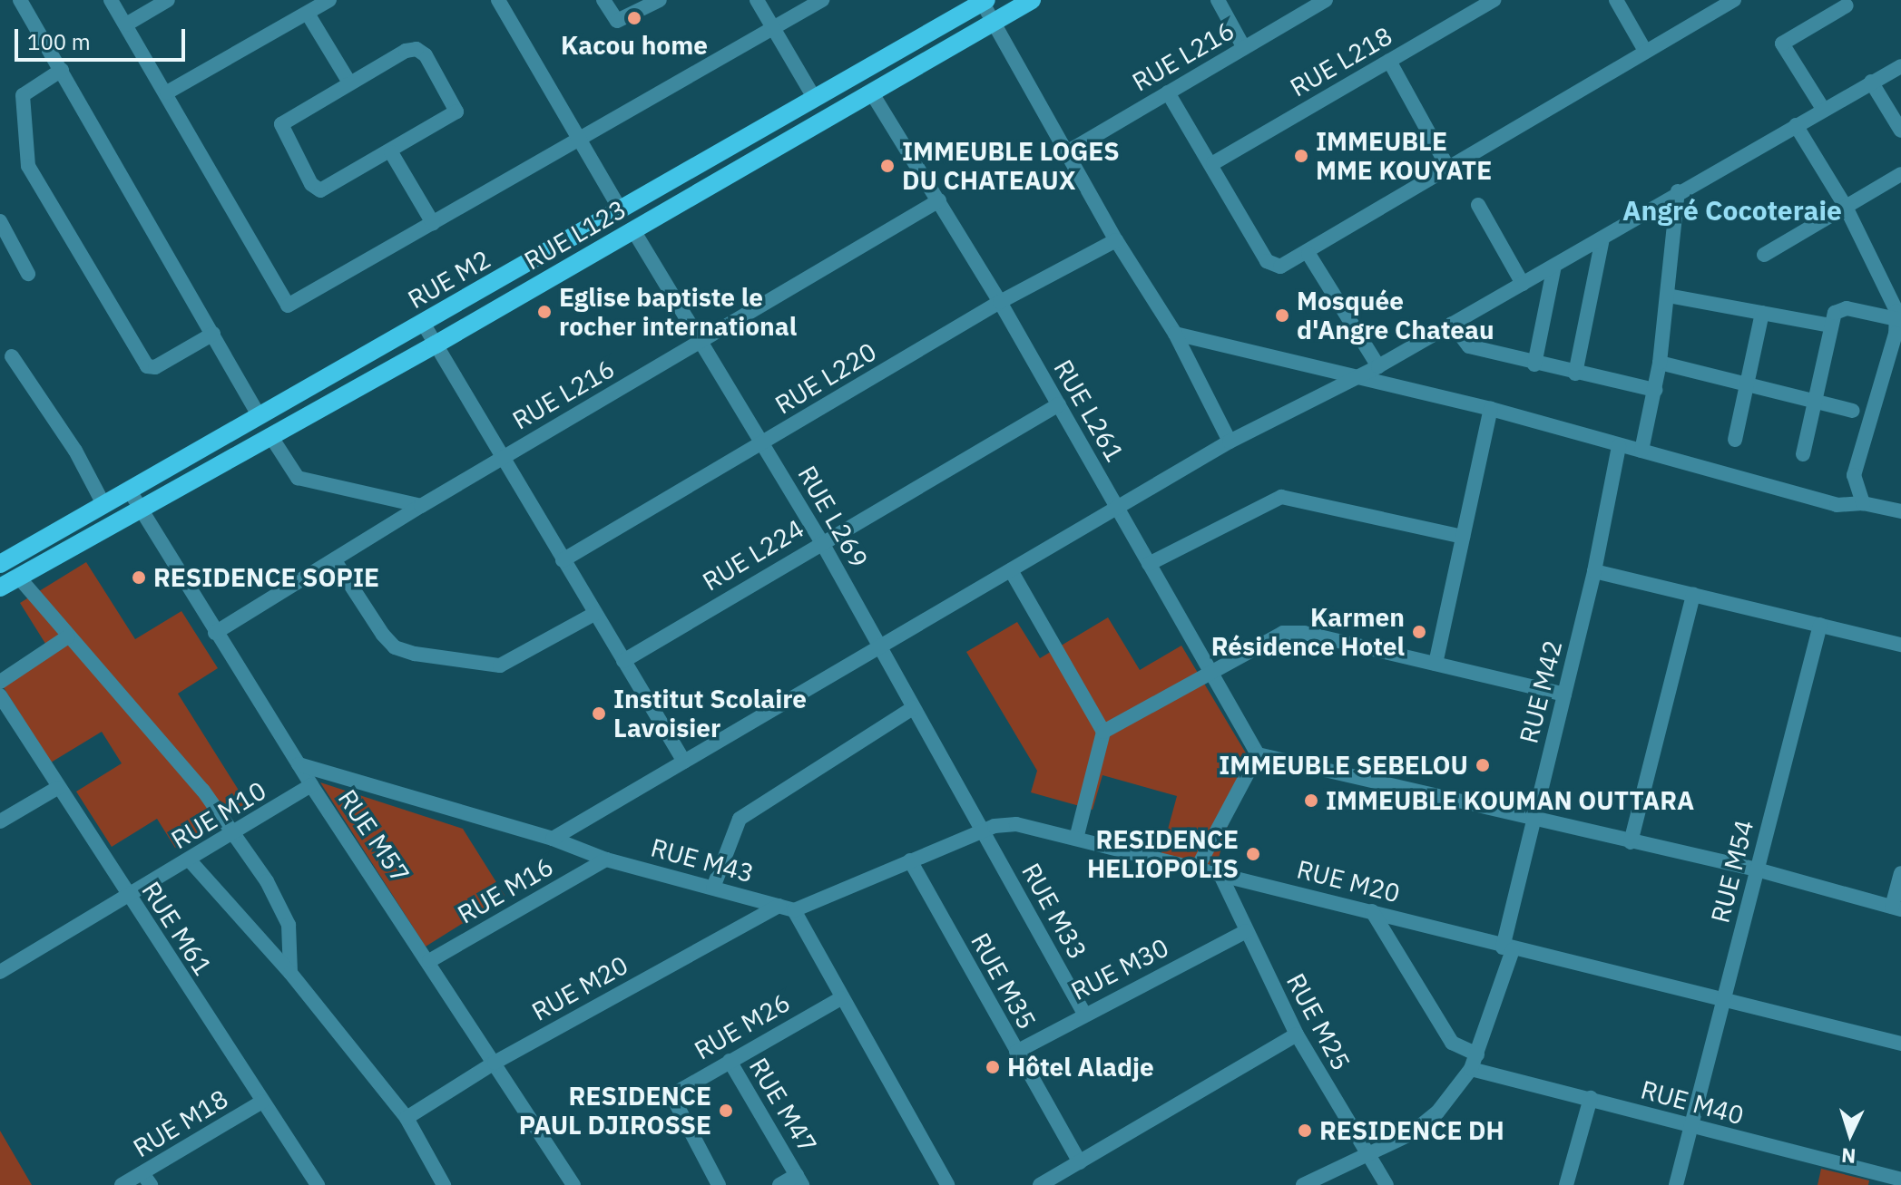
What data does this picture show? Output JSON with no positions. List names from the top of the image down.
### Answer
{
  "streets": {
    "main road": ["RUE L123", "RUE M2"],
    "street": [
      "RUE L216",
      "RUE L218",
      "RUE L220",
      "RUE L261",
      "RUE L269",
      "RUE L224",
      "RUE M42",
      "RUE M10",
      "RUE M57",
      "RUE M43",
      "RUE M54",
      "RUE M20",
      "RUE M16",
      "RUE M33",
      "RUE M61",
      "RUE M30",
      "RUE M35",
      "RUE M25",
      "RUE M26",
      "RUE M40",
      "RUE M47",
      "RUE M18"
    ]
  },
  "crossings": [
    ["RUE L216", "RUE L261"],
    ["RUE L216", "RUE L269"],
    ["RUE L216", "RUE M57"],
    ["RUE L123", "RUE L261"],
    ["RUE L123", "RUE L269"],
    ["RUE L123", "RUE M57"],
    ["RUE M2", "RUE M57"],
    ["RUE L220", "RUE L261"],
    ["RUE L220", "RUE L269"],
    ["RUE L261", "RUE L224"],
    ["RUE L269", "RUE L224"],
    ["RUE L269", "RUE M20"],
    ["RUE L269", "RUE M33"],
    ["RUE M42", "RUE M20"],
    ["RUE M42", "RUE M25"],
    ["RUE M42", "RUE M40"],
    ["RUE M10", "RUE M57"],
    ["RUE M10", "RUE M61"],
    ["RUE M57", "RUE M43"],
    ["RUE M57", "RUE M20"],
    ["RUE M57", "RUE M16"],
    ["RUE M43", "RUE M20"],
    ["RUE M43", "RUE M16"],
    ["RUE M54", "RUE M20"],
    ["RUE M54", "RUE M40"],
    ["RUE M20", "RUE M33"],
    ["RUE M20", "RUE M35"],
    ["RUE M20", "RUE M25"],
    ["RUE M33", "RUE M30"],
    ["RUE M61", "RUE M18"],
    ["RUE M30", "RUE M35"],
    ["RUE M30", "RUE M25"],
    ["RUE M26", "RUE M47"]
  ],
  "districts": ["Angré Cocoteraie"],
  "places": [
    "Kacou home",
    "IMMEUBLE MME KOUYATE",
    "IMMEUBLE LOGES DU CHATEAUX",
    "Eglise baptiste le rocher international",
    "Mosquée d'Angre Chateau",
    "RESIDENCE SOPIE",
    "Karmen Résidence Hotel",
    "Institut Scolaire Lavoisier",
    "IMMEUBLE SEBELOU",
    "IMMEUBLE KOUMAN OUTTARA",
    "RESIDENCE HELIOPOLIS",
    "Hôtel Aladje",
    "RESIDENCE PAUL DJIROSSE",
    "RESIDENCE DH"
  ],
  "scale_bar": "100 m",
  "north": "bottom"
}
